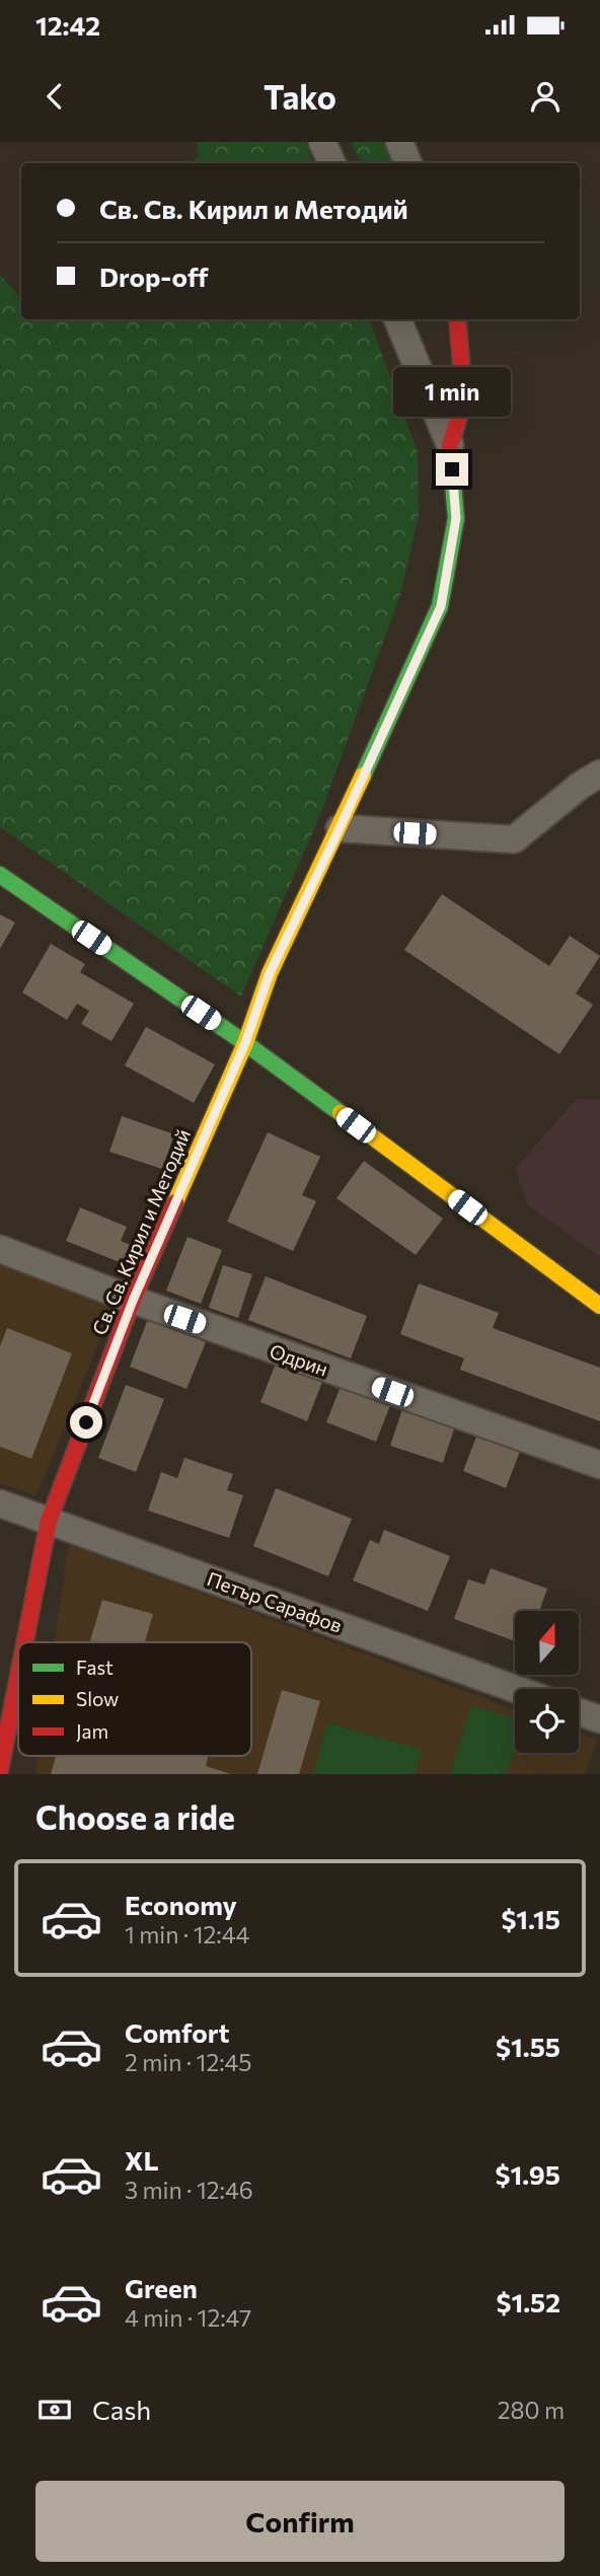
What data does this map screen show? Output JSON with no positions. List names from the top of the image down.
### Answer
{
  "streets": {
    "street": ["Св. Св. Кирил и Методий", "Одрин", "Петър Сарафов"]
  },
  "crossings": [
    ["Св. Св. Кирил и Методий", "Одрин"],
    ["Св. Св. Кирил и Методий", "Петър Сарафов"]
  ],
  "legend": ["Fast", "Slow", "Jam"],
  "north": "top",
  "page": {
    "status": "12:42",
    "header": "Tako",
    "banner": ["Св. Св. Кирил и Методий", "Drop-off"],
    "bubble": "1 min",
    "heading": "Choose a ride",
    "list": [
      {
        "name": "Economy",
        "note": "1 min · 12:44",
        "value": "$1.15"
      },
      {
        "name": "Comfort",
        "note": "2 min · 12:45",
        "value": "$1.55"
      },
      {
        "name": "XL",
        "note": "3 min · 12:46",
        "value": "$1.95"
      },
      {
        "name": "Green",
        "note": "4 min · 12:47",
        "value": "$1.52"
      }
    ],
    "pay": ["Cash", "280 m"],
    "buttons": "Confirm"
  }
}
